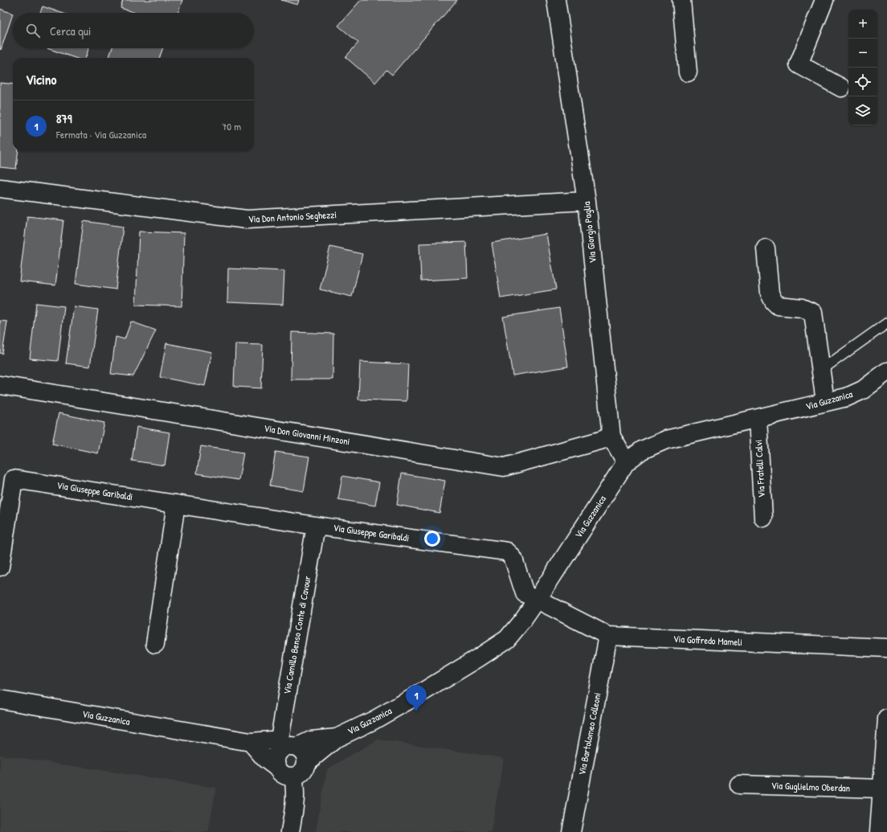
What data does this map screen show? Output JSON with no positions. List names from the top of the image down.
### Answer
{
  "streets": {
    "street": [
      "Via Don Antonio Seghezzi",
      "Via Giorgio Paglia",
      "Via Guzzanica",
      "Via Don Giovanni Minzoni",
      "Via Fratelli Calvi",
      "Via Giuseppe Garibaldi",
      "Via Camillo Benso Conte di Cavour",
      "Via Goffredo Mameli",
      "Via Bartolomeo Colleoni",
      "Via Guglielmo Oberdan"
    ]
  },
  "crossings": [
    ["Via Don Antonio Seghezzi", "Via Giorgio Paglia"],
    ["Via Giorgio Paglia", "Via Guzzanica"],
    ["Via Giorgio Paglia", "Via Don Giovanni Minzoni"],
    ["Via Guzzanica", "Via Fratelli Calvi"],
    ["Via Guzzanica", "Via Giuseppe Garibaldi"],
    ["Via Guzzanica", "Via Camillo Benso Conte di Cavour"],
    ["Via Guzzanica", "Via Goffredo Mameli"],
    ["Via Giuseppe Garibaldi", "Via Camillo Benso Conte di Cavour"],
    ["Via Giuseppe Garibaldi", "Via Goffredo Mameli"],
    ["Via Goffredo Mameli", "Via Bartolomeo Colleoni"]
  ],
  "page": {
    "map_buttons": ["+", "−"],
    "search": "Cerca qui",
    "heading": "Vicino",
    "list": [
      {
        "mark": "1",
        "name": "879",
        "note": "Fermata · Via Guzzanica",
        "value": "70 m"
      }
    ],
    "pins": "1"
  }
}
